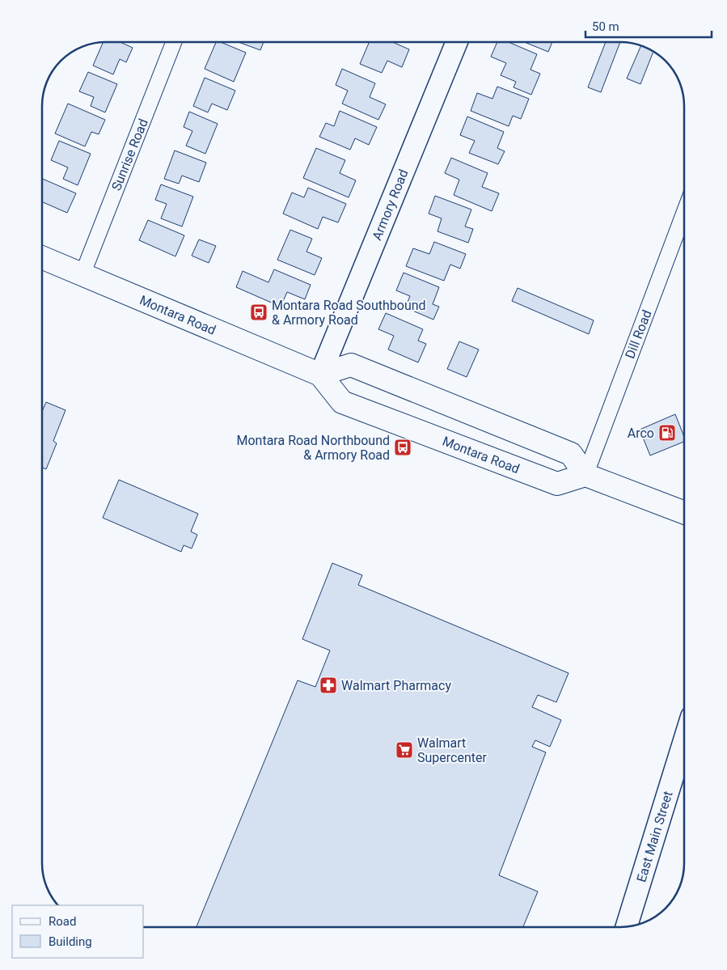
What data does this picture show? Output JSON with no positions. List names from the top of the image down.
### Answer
{
  "streets": {
    "main road": ["Armory Road", "Montara Road", "East Main Street"],
    "street": ["Sunrise Road", "Dill Road"]
  },
  "crossings": [
    ["Sunrise Road", "Montara Road"],
    ["Armory Road", "Montara Road"],
    ["Montara Road", "Dill Road"]
  ],
  "places": {
    "bus stop": ["Montara Road Southbound & Armory Road", "Montara Road Northbound & Armory Road"],
    "fuel station": ["Arco"],
    "pharmacy": ["Walmart Pharmacy"],
    "supermarket": ["Walmart Supercenter"]
  },
  "legend": ["Road", "Building"],
  "scale_bar": "50 m"
}
